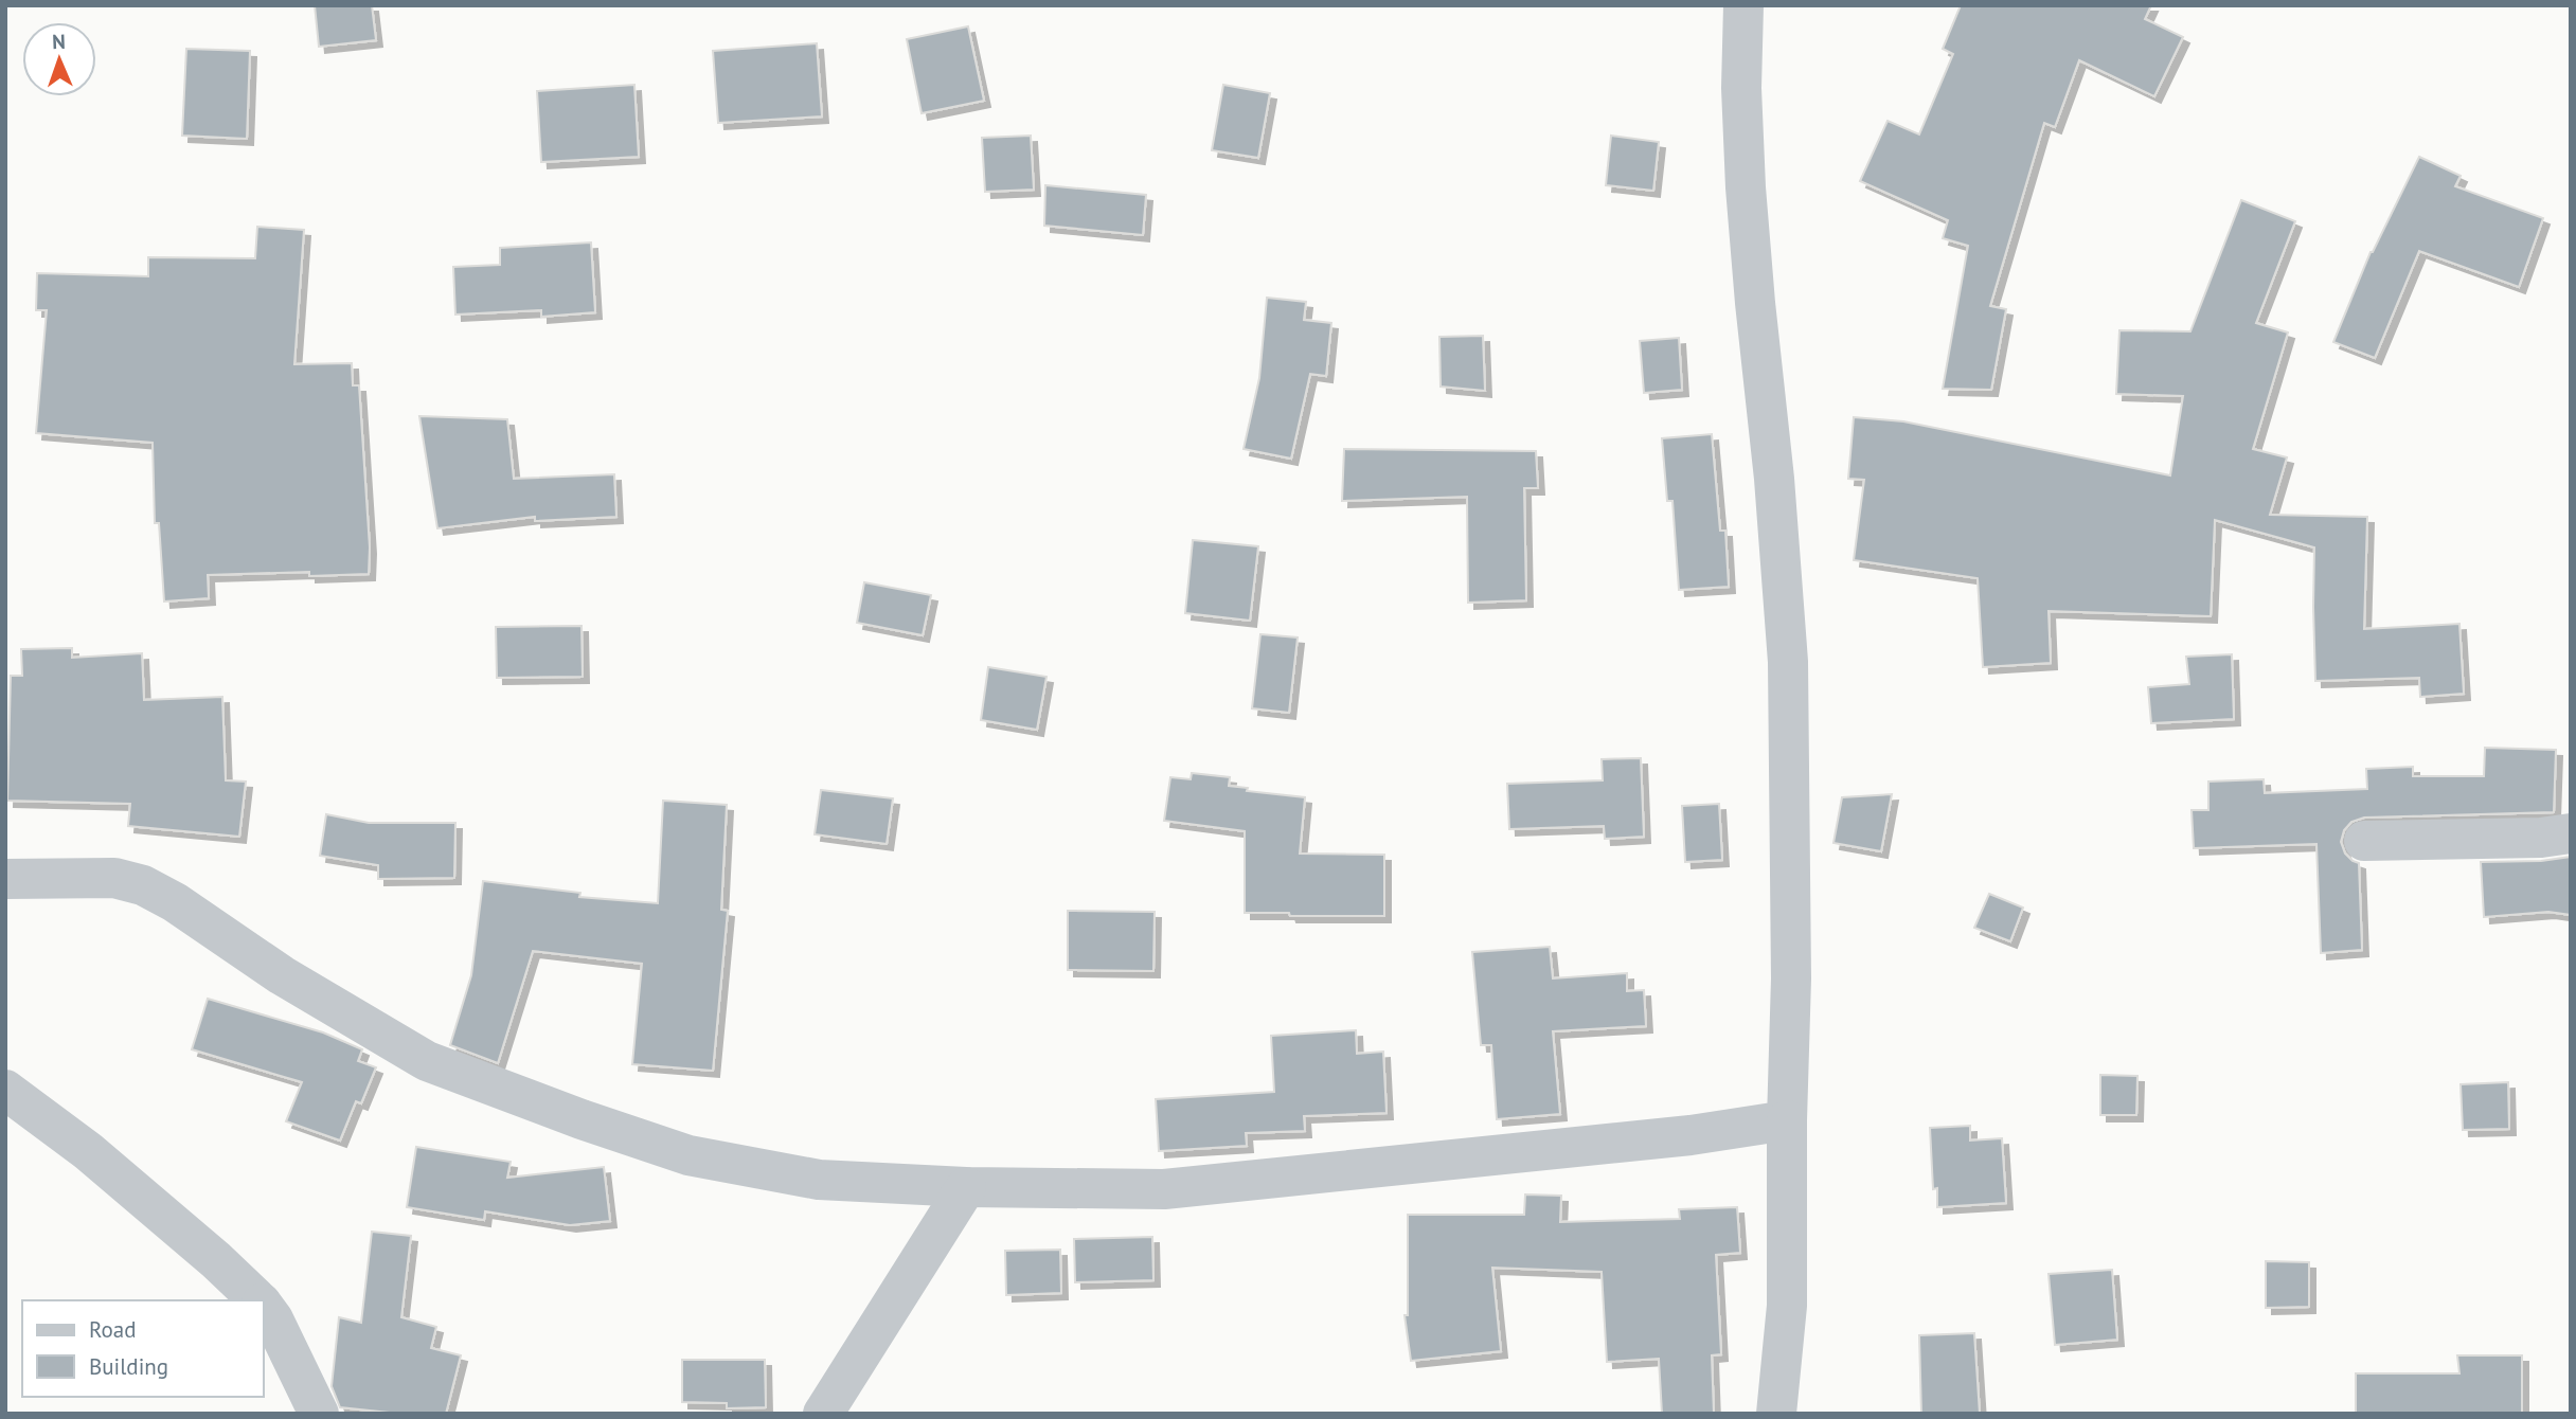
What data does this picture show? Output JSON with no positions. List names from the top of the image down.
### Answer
{
  "legend": ["Road", "Building"],
  "north": "top"
}
